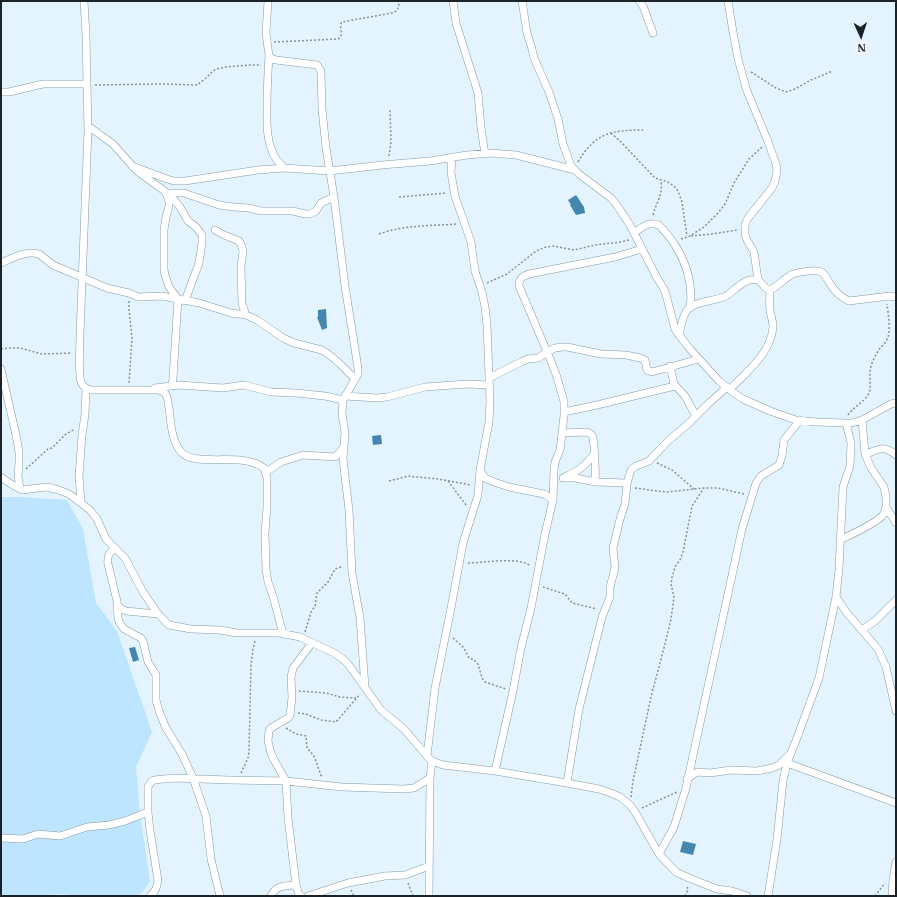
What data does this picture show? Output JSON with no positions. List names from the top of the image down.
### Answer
{
  "north": "bottom"
}
